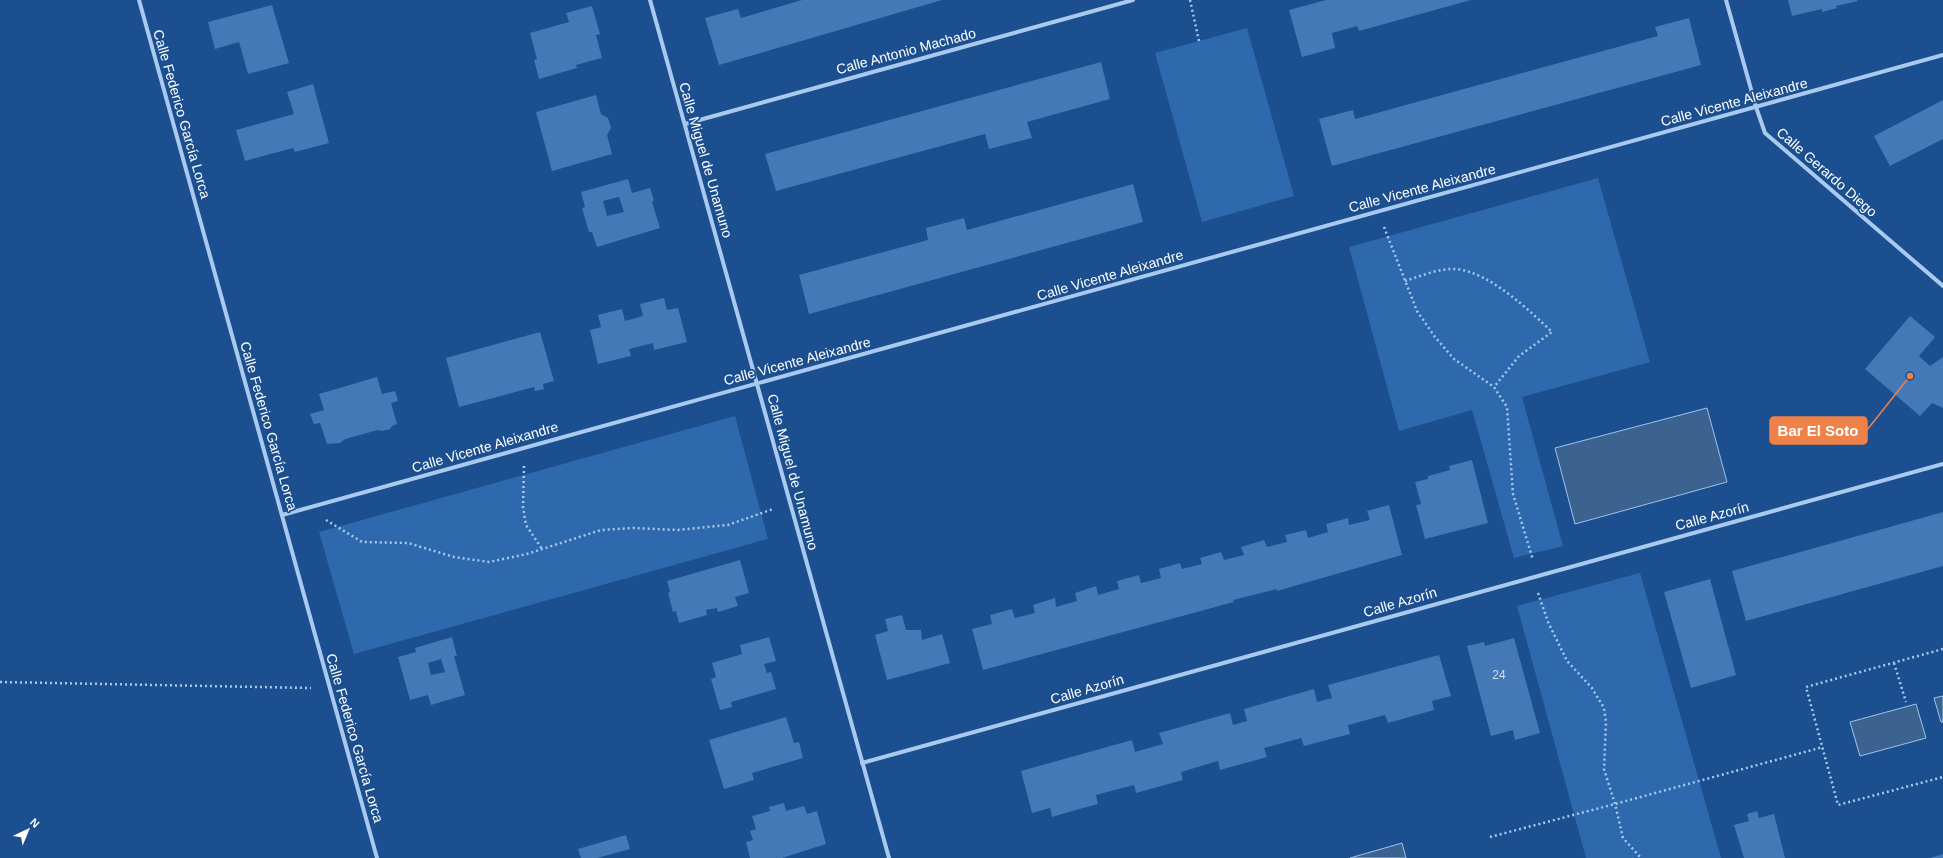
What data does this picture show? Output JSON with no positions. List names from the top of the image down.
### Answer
{
  "streets": {
    "street": [
      "Calle Antonio Machado",
      "Calle Vicente Aleixandre",
      "Calle Federico García Lorca",
      "Calle Miguel de Unamuno",
      "Calle Gerardo Diego",
      "Calle Azorín"
    ]
  },
  "crossings": [
    ["Calle Antonio Machado", "Calle Miguel de Unamuno"],
    ["Calle Vicente Aleixandre", "Calle Federico García Lorca"],
    ["Calle Vicente Aleixandre", "Calle Miguel de Unamuno"],
    ["Calle Vicente Aleixandre", "Calle Gerardo Diego"],
    ["Calle Miguel de Unamuno", "Calle Azorín"]
  ],
  "places": ["Bar El Soto"],
  "house_numbers": ["24"],
  "north": "top right"
}
